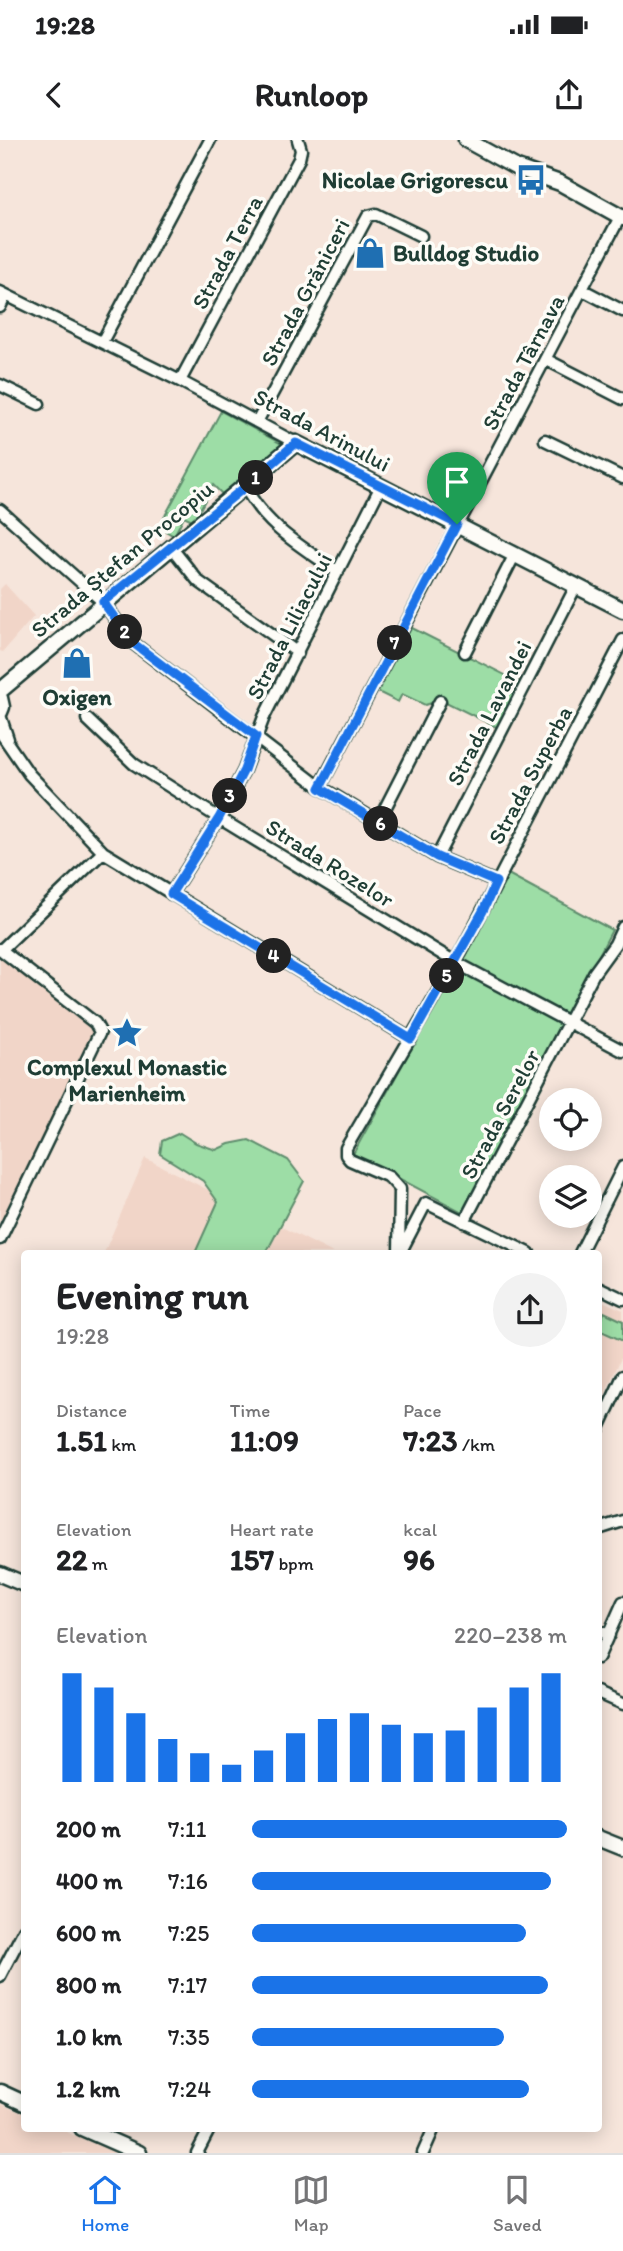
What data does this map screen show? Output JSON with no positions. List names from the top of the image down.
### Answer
{
  "streets": {
    "street": [
      "Strada Terra",
      "Strada Grăniceri",
      "Strada Târnava",
      "Strada Arinului",
      "Strada Ștefan Procopiu",
      "Strada Liliacului",
      "Strada Lavandei",
      "Strada Superba",
      "Strada Rozelor",
      "Strada Serelor"
    ]
  },
  "crossings": [
    ["Strada Terra", "Strada Arinului"],
    ["Strada Grăniceri", "Strada Arinului"],
    ["Strada Târnava", "Strada Arinului"],
    ["Strada Arinului", "Strada Ștefan Procopiu"],
    ["Strada Arinului", "Strada Liliacului"],
    ["Strada Arinului", "Strada Lavandei"],
    ["Strada Liliacului", "Strada Rozelor"],
    ["Strada Superba", "Strada Rozelor"],
    ["Strada Rozelor", "Strada Serelor"]
  ],
  "places": {
    "bus stop": ["Nicolae Grigorescu"],
    "shop": ["Bulldog Studio", "Oxigen"],
    "place": ["Complexul Monastic Marienheim"]
  },
  "page": {
    "status": "19:28",
    "header": "Runloop",
    "pins": [
      "1",
      "2",
      "7",
      "3",
      "6",
      "4",
      "5"
    ],
    "heading": ["Evening run", "19:28"],
    "stats": [
      ["Distance", "1.51 km"],
      ["Time", "11:09"],
      ["Pace", "7:23 /km"],
      ["Elevation", "22 m"],
      ["Heart rate", "157 bpm"],
      ["kcal", "96"]
    ],
    "chart": ["Elevation", "220–238 m"],
    "list": [
      {
        "name": "200 m",
        "note": "7:11"
      },
      {
        "name": "400 m",
        "note": "7:16"
      },
      {
        "name": "600 m",
        "note": "7:25"
      },
      {
        "name": "800 m",
        "note": "7:17"
      },
      {
        "name": "1.0 km",
        "note": "7:35"
      },
      {
        "name": "1.2 km",
        "note": "7:24"
      }
    ],
    "tabs": ["Home", "Map", "Saved"]
  }
}
